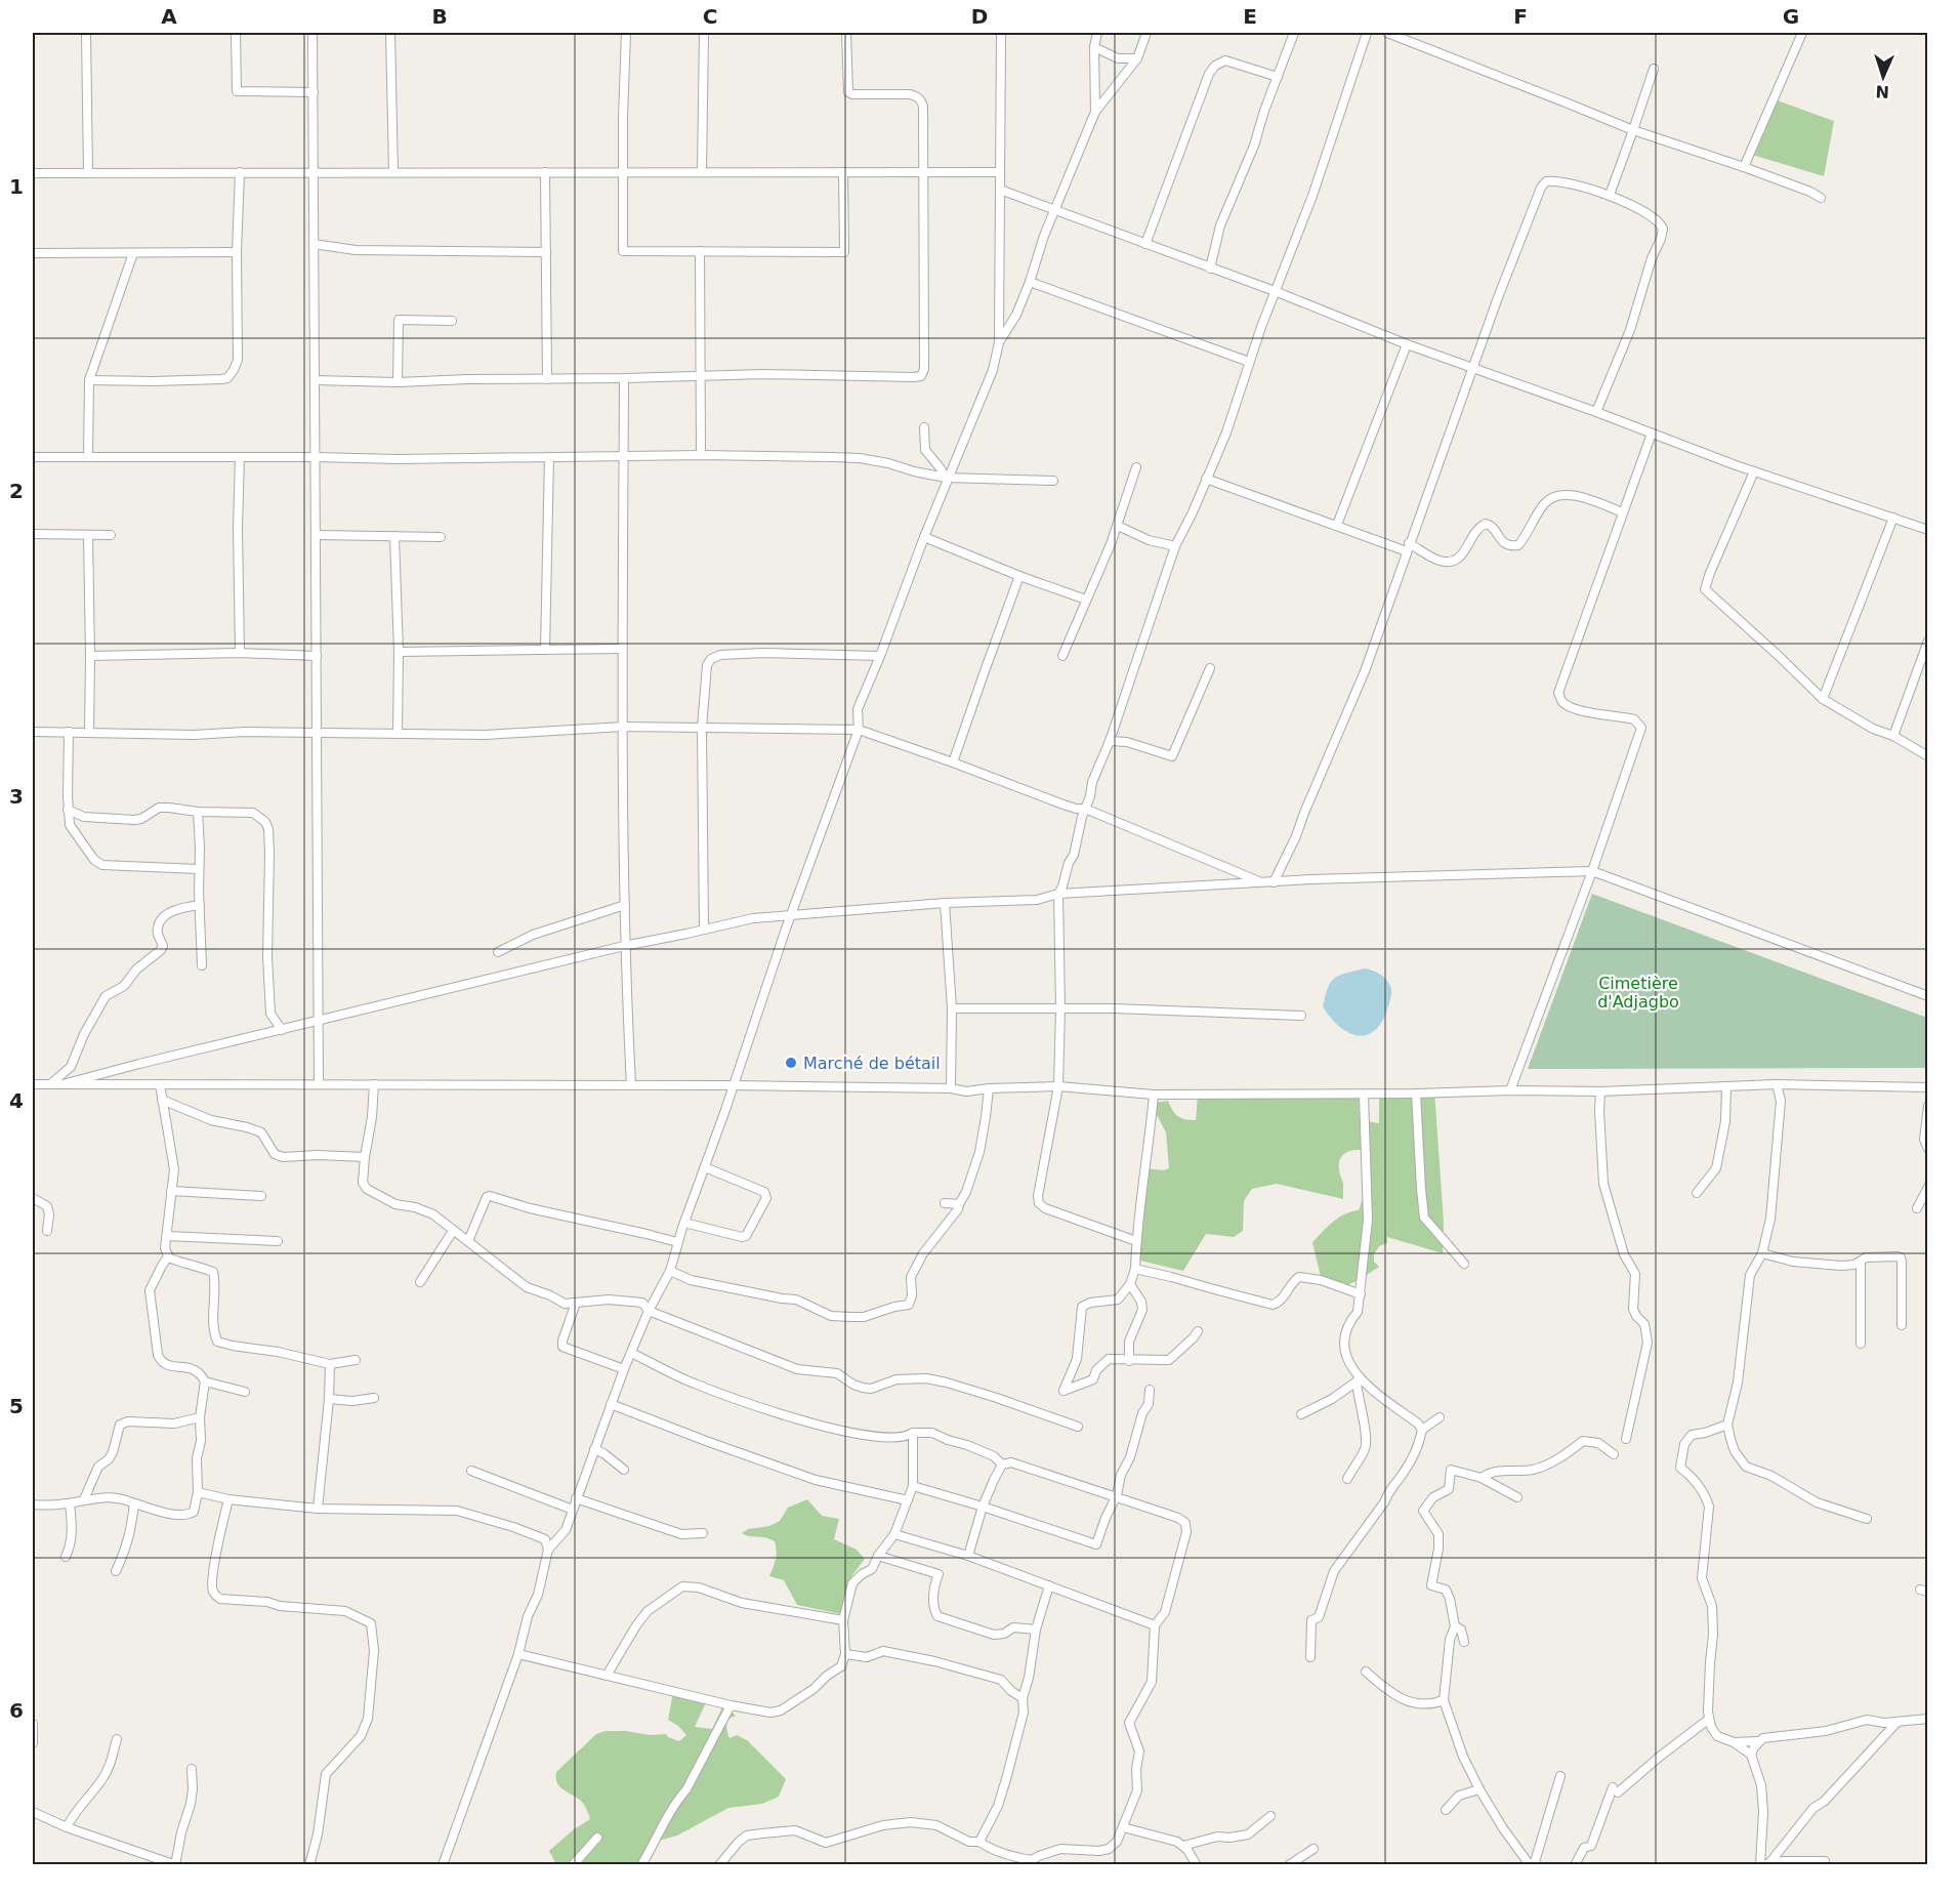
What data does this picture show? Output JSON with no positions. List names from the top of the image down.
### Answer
{
  "parks": ["Cimetière d'Adjagbo"],
  "places": ["Marché de bétail"],
  "north": "bottom",
  "grid": {
    "columns": [
      "A",
      "B",
      "C",
      "D",
      "E",
      "F",
      "G"
    ],
    "rows": [
      "1",
      "2",
      "3",
      "4",
      "5",
      "6"
    ]
  }
}
